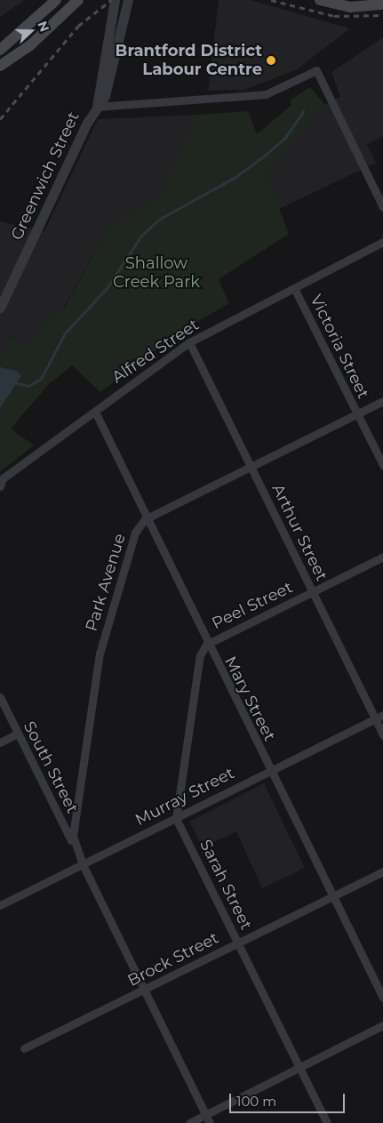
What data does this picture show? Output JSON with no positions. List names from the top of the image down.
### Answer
{
  "streets": {
    "street": [
      "Greenwich Street",
      "Victoria Street",
      "Alfred Street",
      "Arthur Street",
      "Park Avenue",
      "Peel Street",
      "Mary Street",
      "South Street",
      "Murray Street",
      "Sarah Street",
      "Brock Street"
    ]
  },
  "crossings": [
    ["Victoria Street", "Alfred Street"],
    ["Victoria Street", "Park Avenue"],
    ["Alfred Street", "Arthur Street"],
    ["Alfred Street", "Mary Street"],
    ["Arthur Street", "Park Avenue"],
    ["Arthur Street", "Peel Street"],
    ["Arthur Street", "Murray Street"],
    ["Park Avenue", "Mary Street"],
    ["Park Avenue", "South Street"],
    ["Park Avenue", "Murray Street"],
    ["Park Avenue", "Brock Street"],
    ["Peel Street", "Mary Street"],
    ["Mary Street", "Murray Street"],
    ["Mary Street", "Brock Street"],
    ["Murray Street", "Sarah Street"],
    ["Sarah Street", "Brock Street"]
  ],
  "parks": ["Shallow Creek Park"],
  "places": ["Brantford District Labour Centre"],
  "scale_bar": "100 m",
  "north": "right"
}
